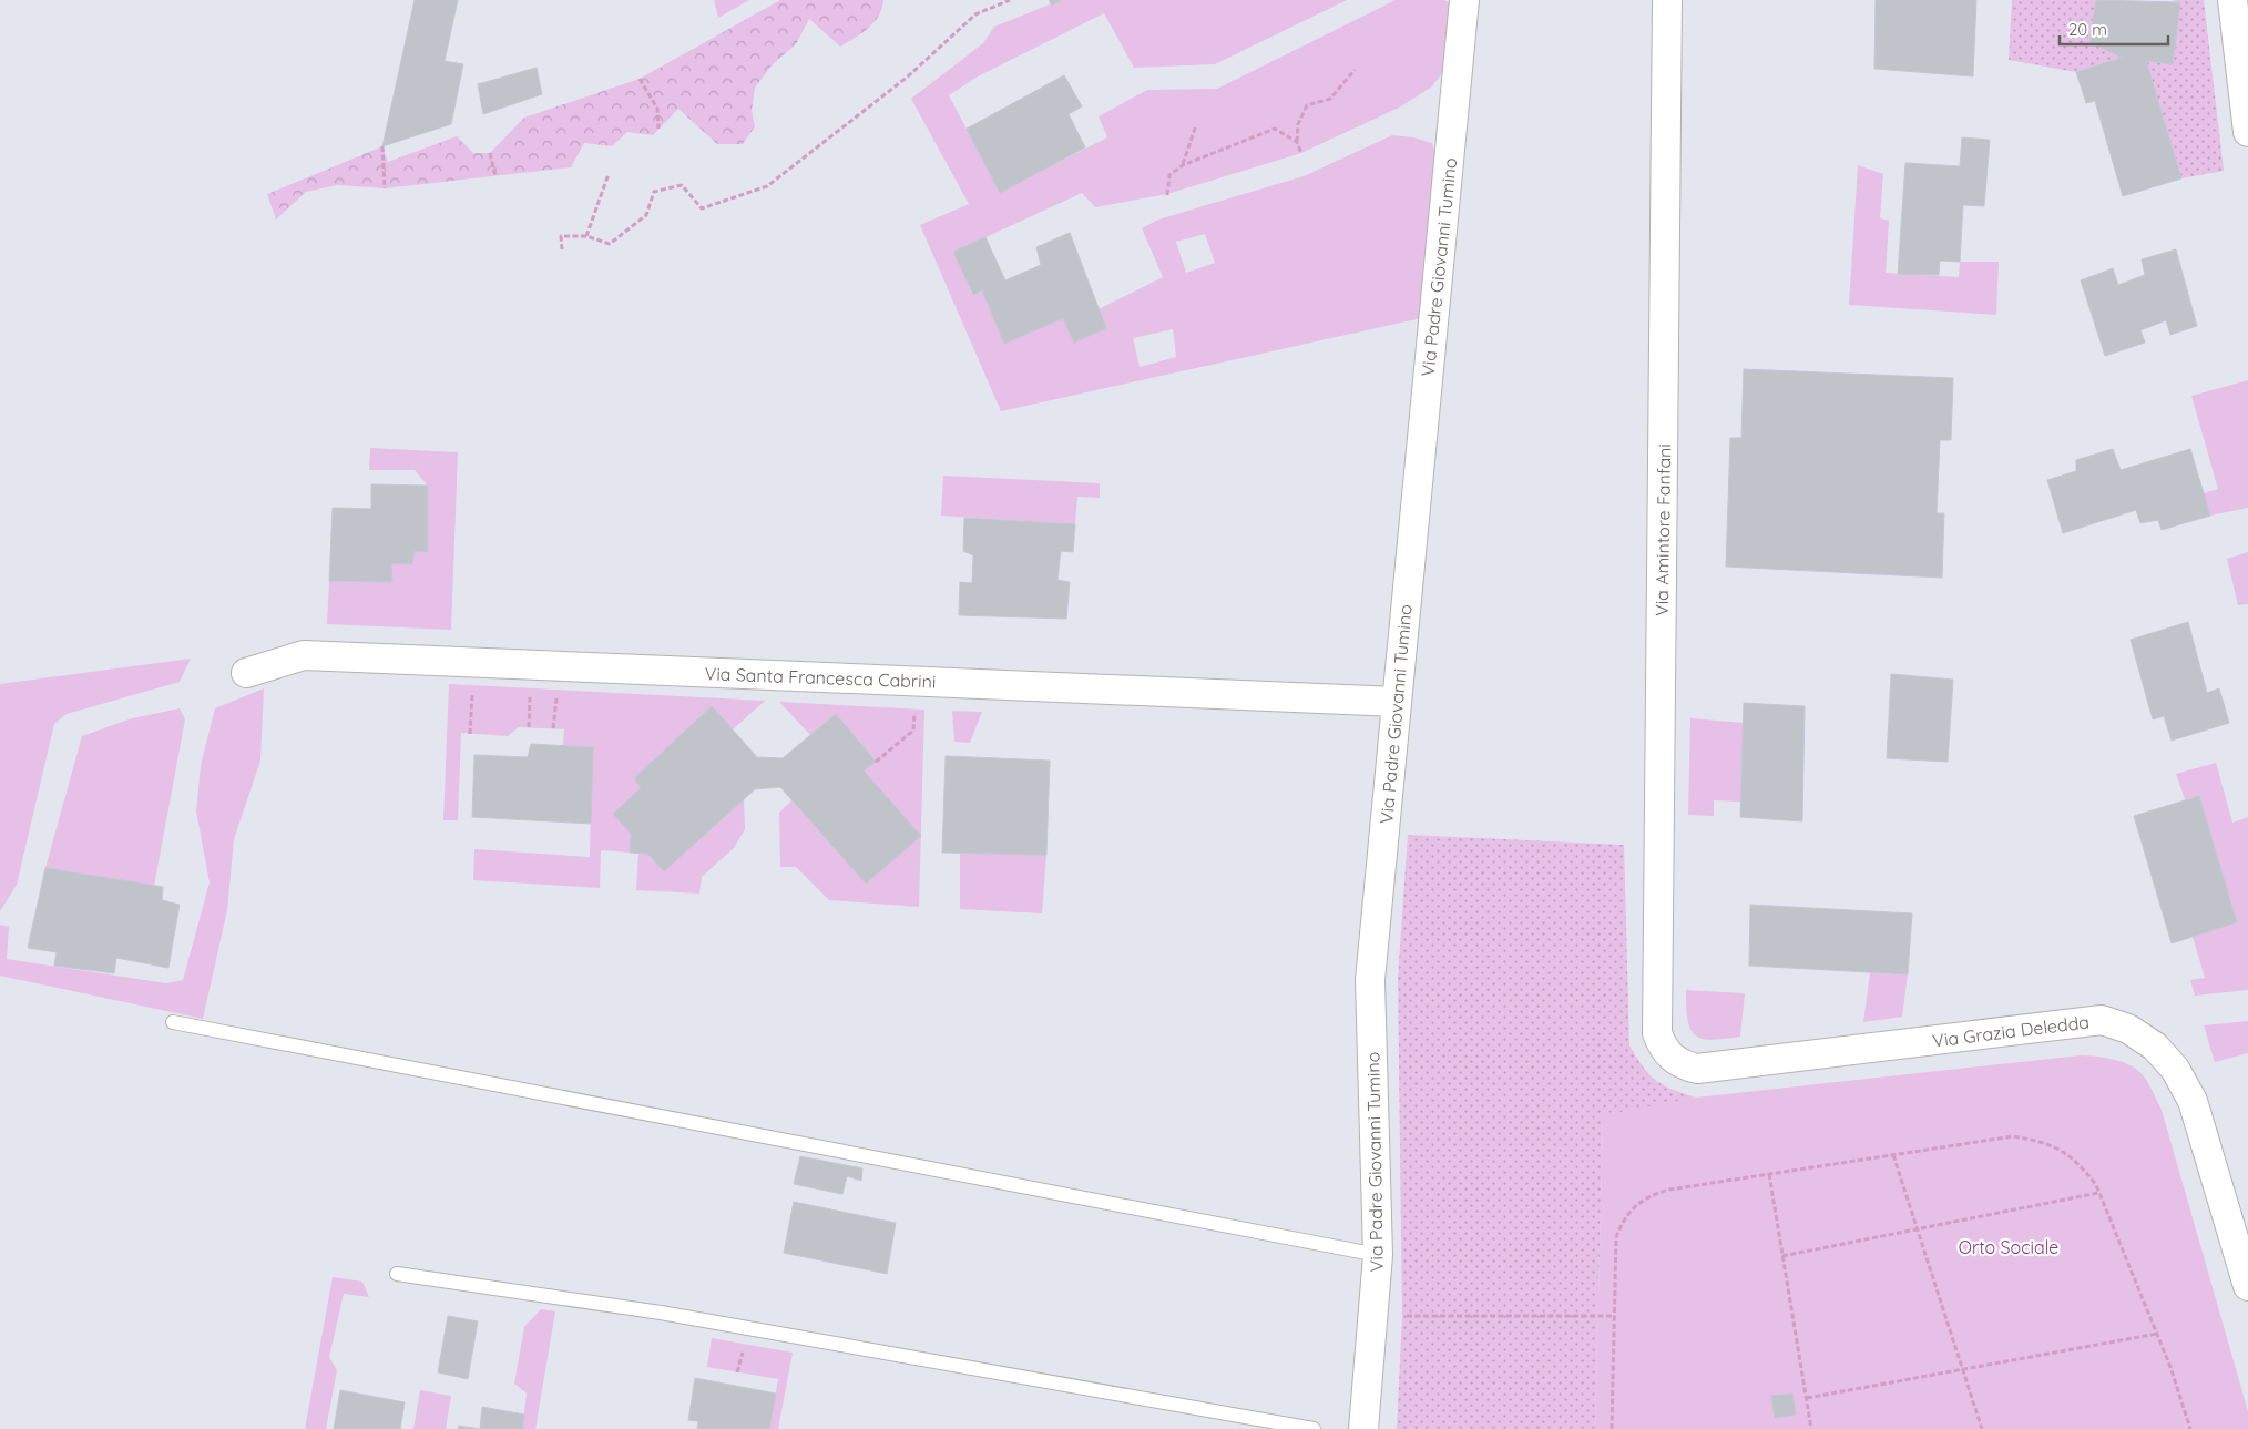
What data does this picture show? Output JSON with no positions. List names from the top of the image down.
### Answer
{
  "streets": {
    "street": [
      "Via Padre Giovanni Tumino",
      "Via Amintore Fanfani",
      "Via Santa Francesca Cabrini",
      "Via Grazia Deledda"
    ]
  },
  "crossings": [
    ["Via Padre Giovanni Tumino", "Via Santa Francesca Cabrini"],
    ["Via Amintore Fanfani", "Via Grazia Deledda"]
  ],
  "parks": ["Orto Sociale"],
  "scale_bar": "20 m"
}
